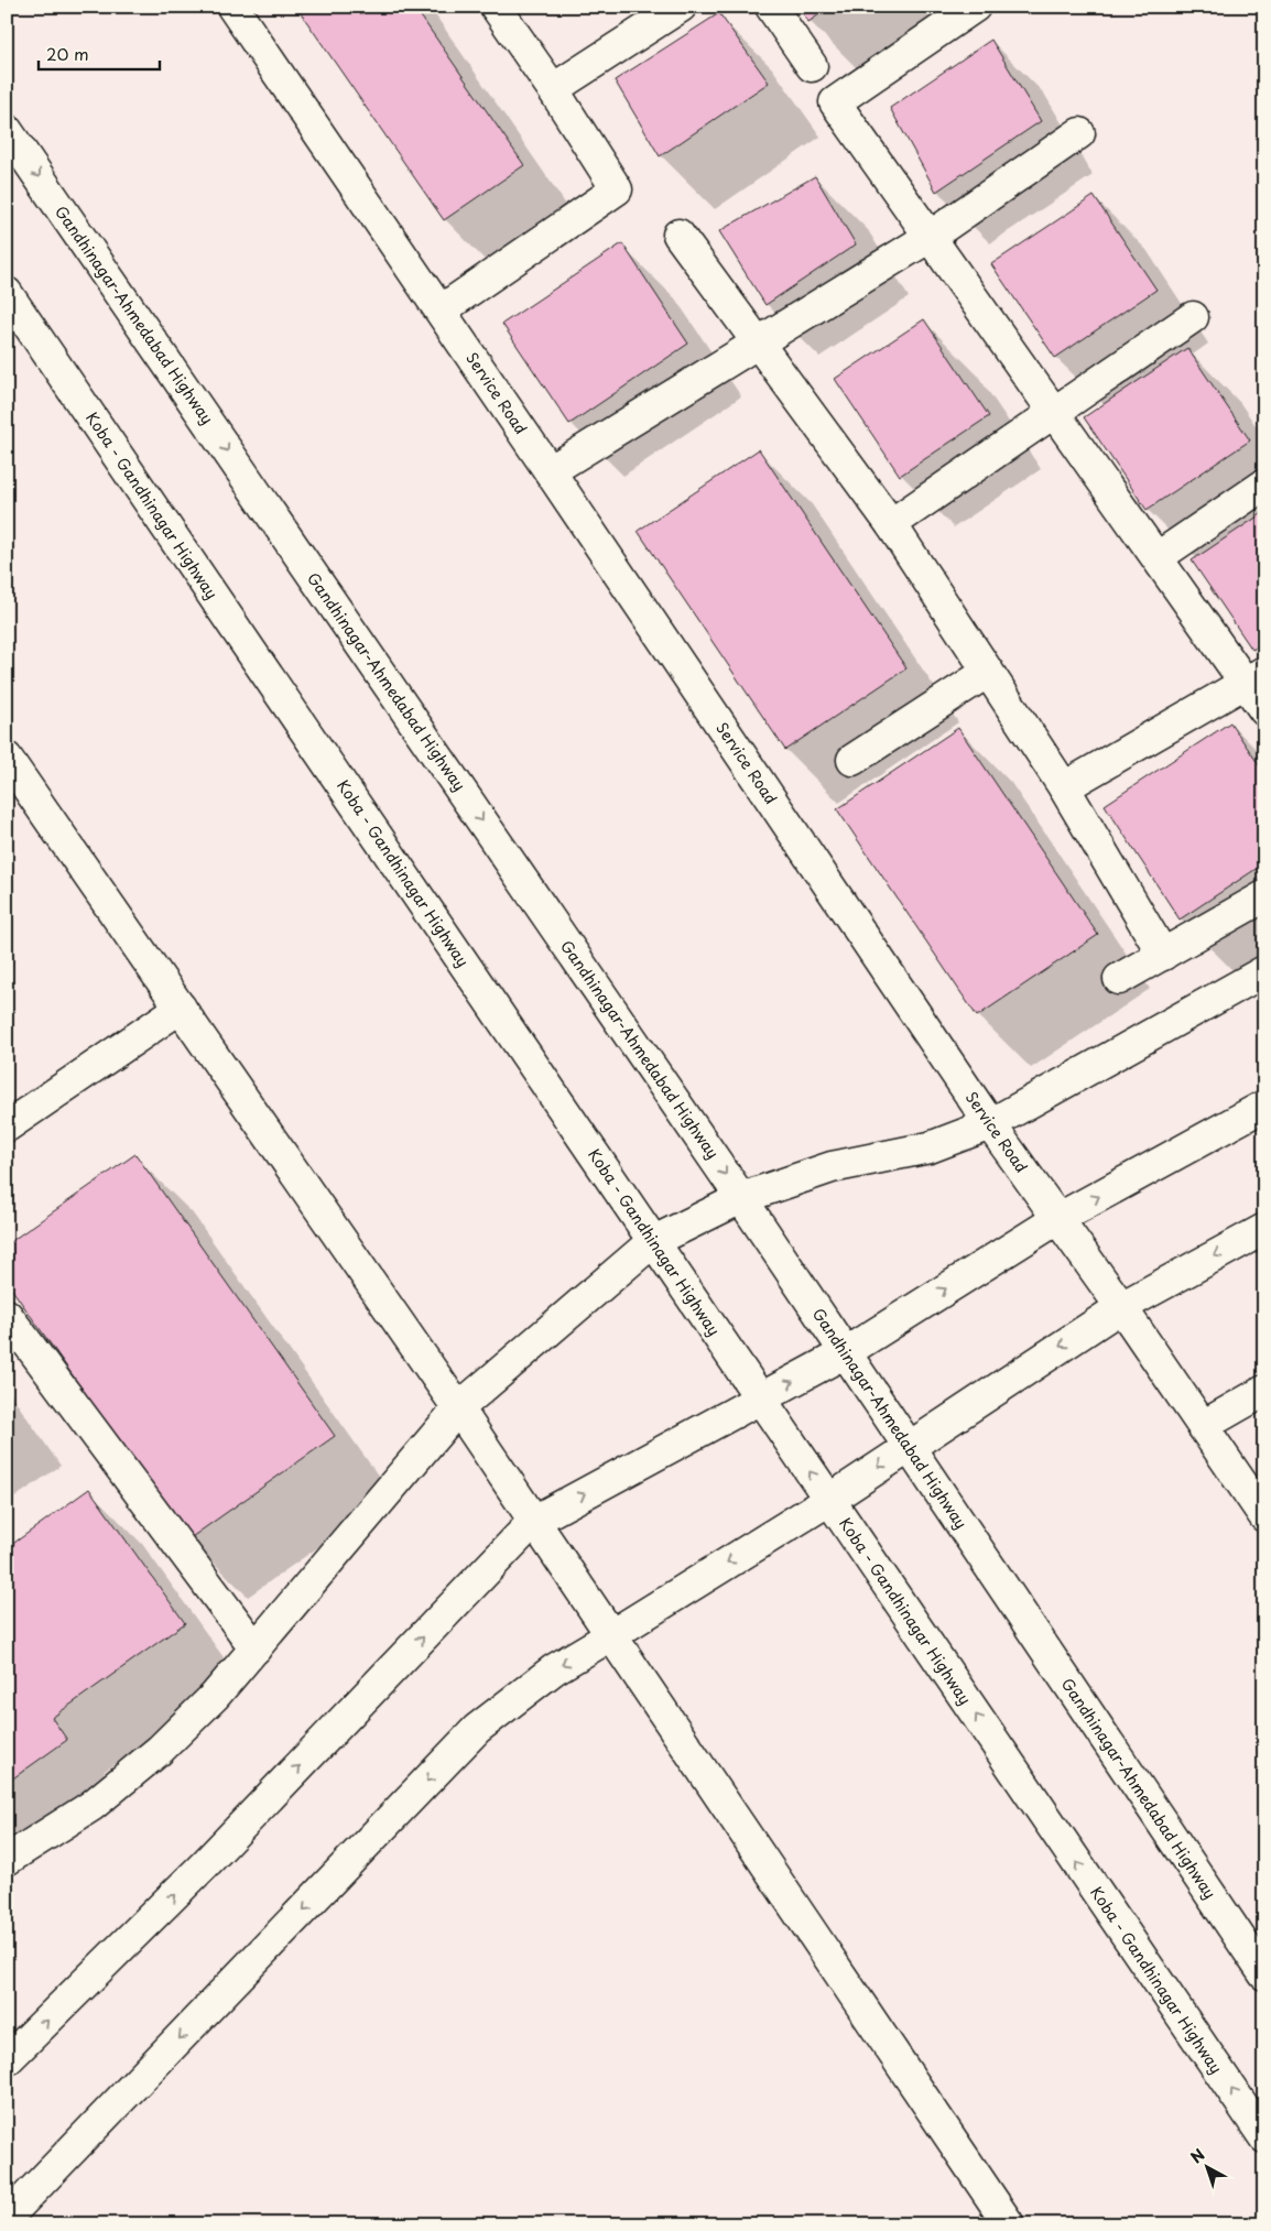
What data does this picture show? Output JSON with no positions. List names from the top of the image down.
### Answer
{
  "streets": {
    "street": ["Gandhinagar-Ahmedabad Highway", "Service Road", "Koba - Gandhinagar Highway"]
  },
  "one_way": ["Gandhinagar-Ahmedabad Highway"],
  "scale_bar": "20 m",
  "north": "top left"
}
